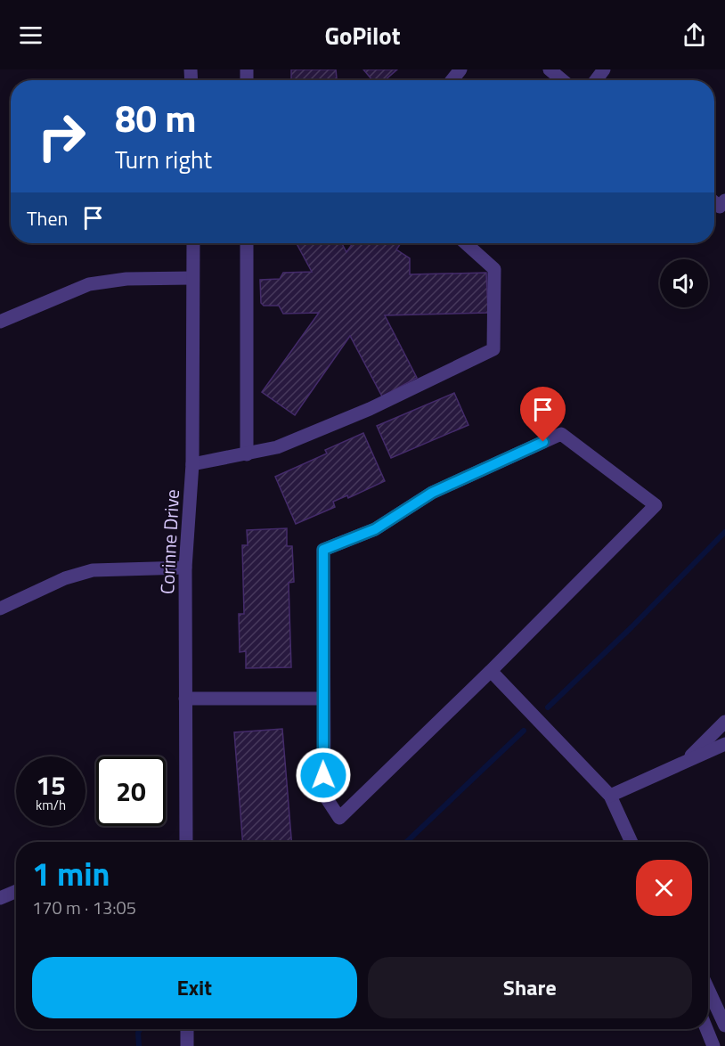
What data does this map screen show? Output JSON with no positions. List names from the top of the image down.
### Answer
{
  "streets": {
    "street": ["Corinne Drive"]
  },
  "page": {
    "header": "GoPilot",
    "turn": ["80 m", "Turn right"],
    "then": "Then",
    "speed": "15 km/h",
    "limit": "20",
    "heading": ["1 min", "170 m · 13:05"],
    "buttons": ["Exit", "Share"]
  }
}
